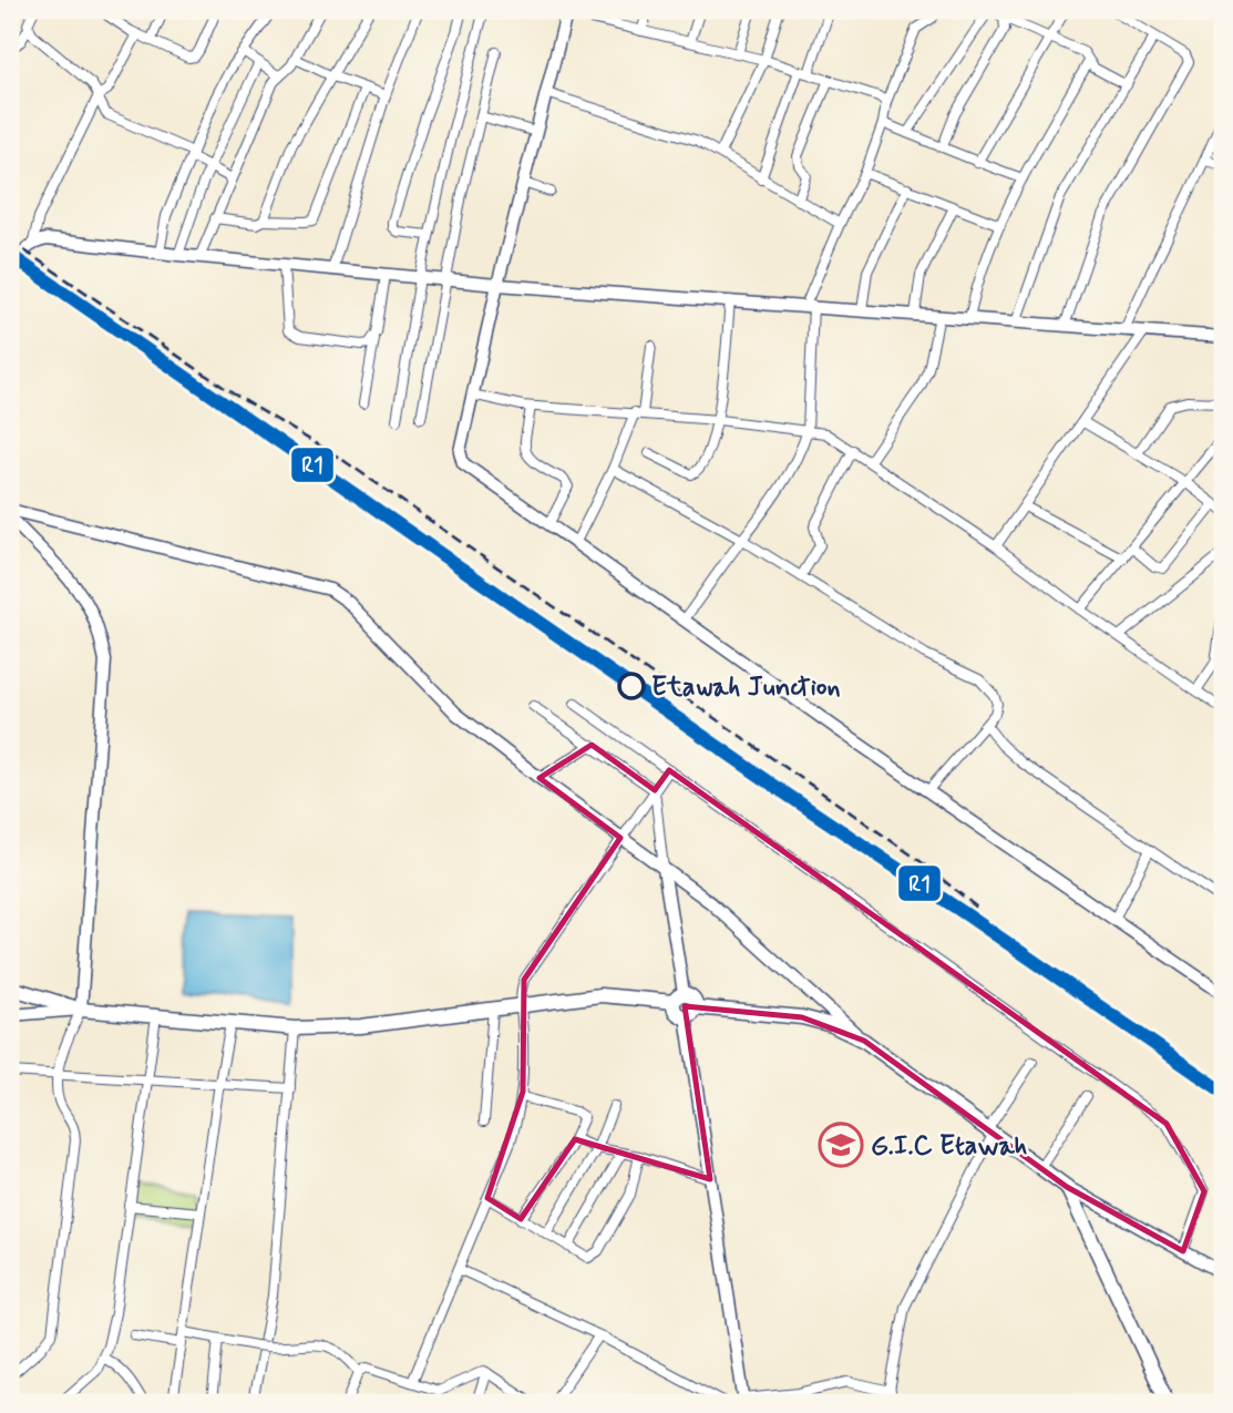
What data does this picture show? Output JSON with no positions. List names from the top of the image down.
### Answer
{
  "places": {
    "other": ["Etawah Junction"],
    "school or university": ["G.I.C Etawah"]
  },
  "lines": ["transit line R1"]
}
